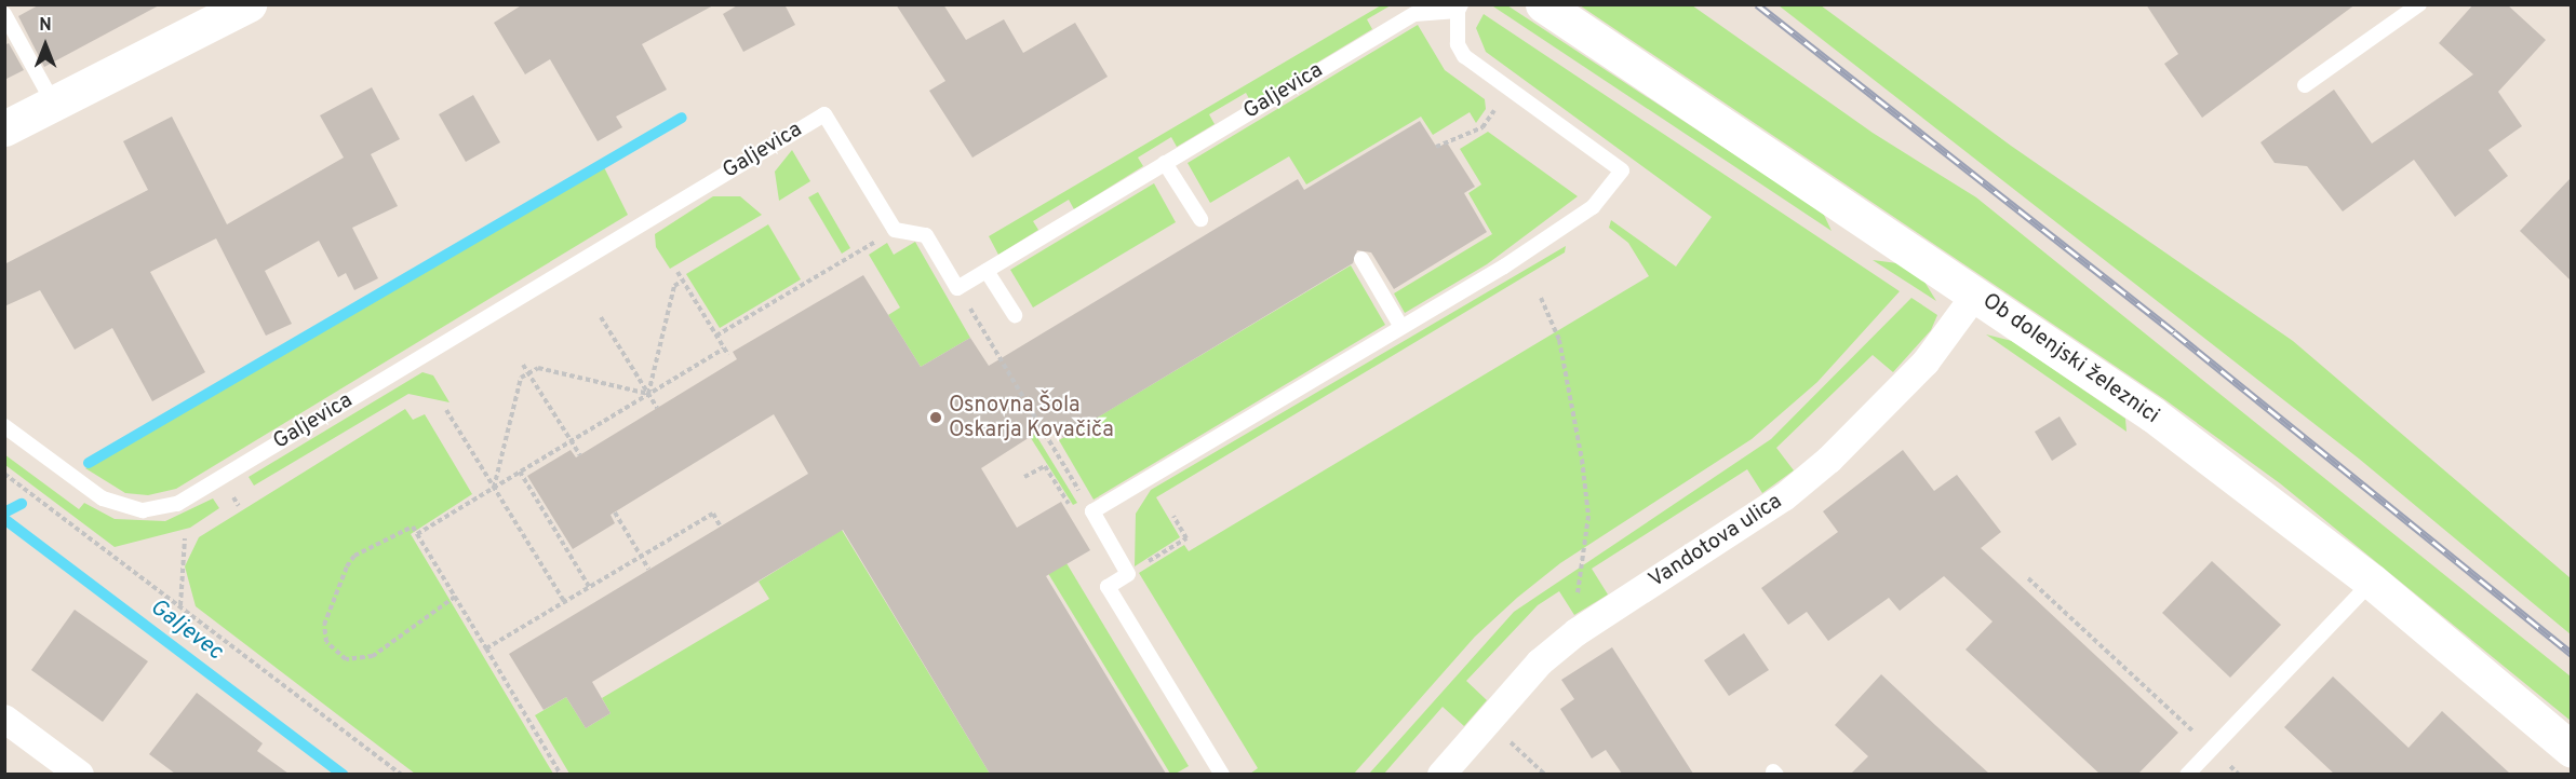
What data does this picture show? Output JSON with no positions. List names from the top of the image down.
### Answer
{
  "streets": {
    "street": ["Ob dolenjski železnici", "Vandotova ulica"],
    "lane": ["Galjevica"]
  },
  "crossings": [
    ["Ob dolenjski železnici", "Vandotova ulica"]
  ],
  "water": ["Galjevec"],
  "places": ["Osnovna Šola Oskarja Kovačiča"],
  "north": "top"
}
